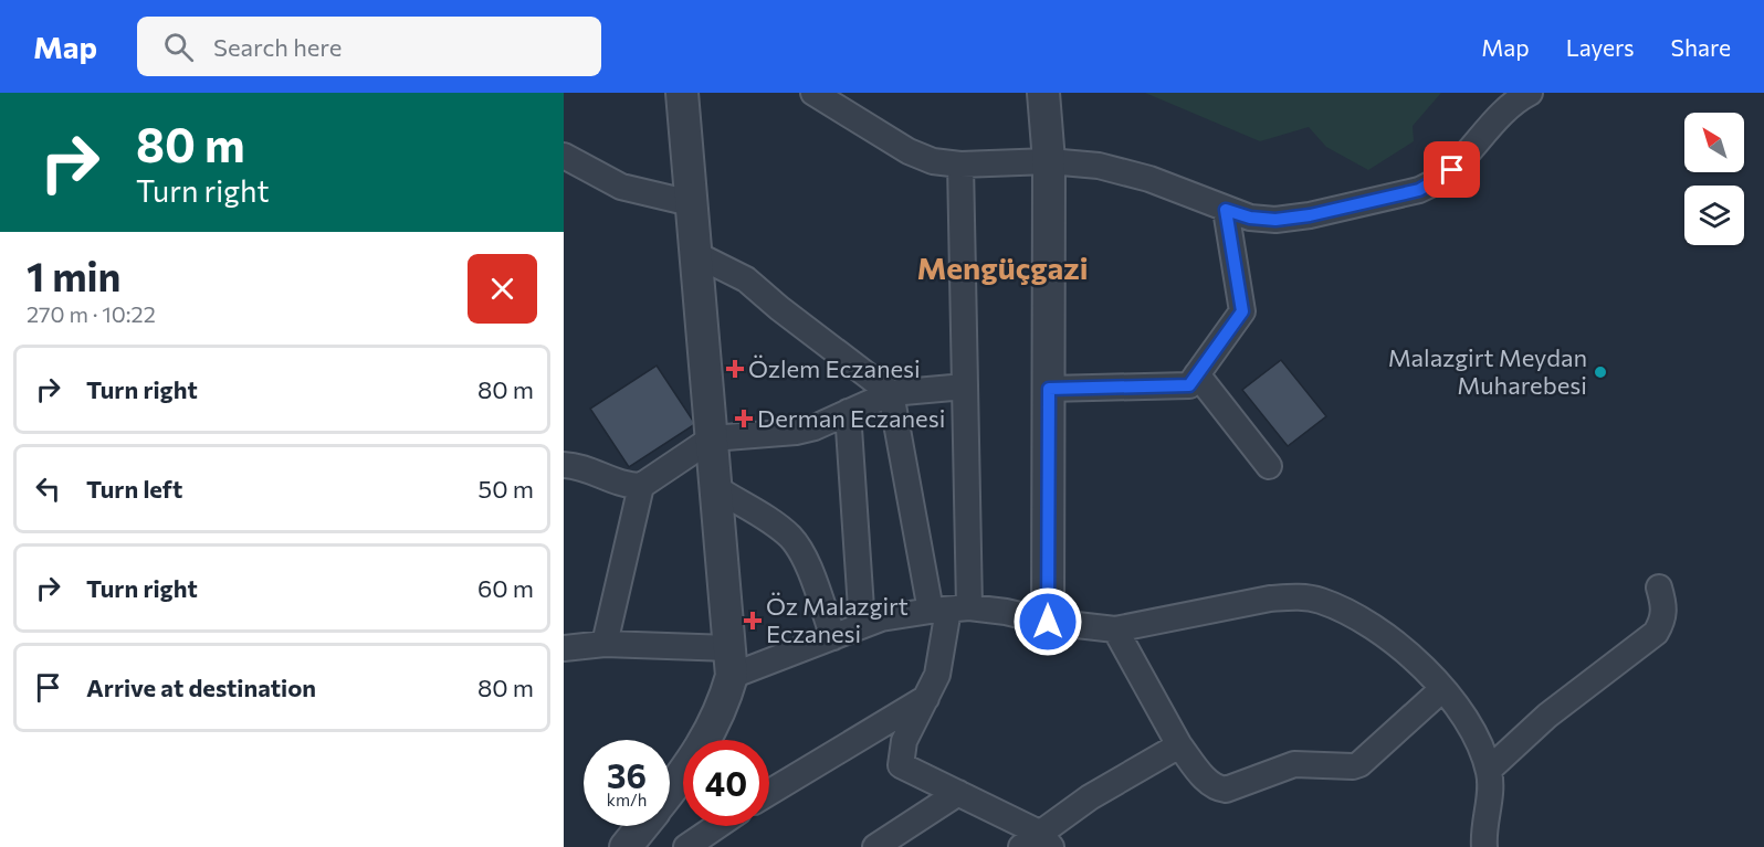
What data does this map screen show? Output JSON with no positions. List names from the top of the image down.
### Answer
{
  "districts": ["Mengüçgazi"],
  "places": {
    "health": ["Özlem Eczanesi", "Derman Eczanesi", "Öz Malazgirt Eczanesi"],
    "other": ["Malazgirt Meydan Muharebesi"]
  },
  "north": "top left",
  "page": {
    "header": "Map",
    "search": "Search here",
    "nav": ["Map", "Layers", "Share"],
    "turn": ["80 m", "Turn right"],
    "heading": ["1 min", "270 m · 10:22"],
    "list": [
      {
        "name": "Turn right",
        "value": "80 m"
      },
      {
        "name": "Turn left",
        "value": "50 m"
      },
      {
        "name": "Turn right",
        "value": "60 m"
      },
      {
        "name": "Arrive at destination",
        "value": "80 m"
      }
    ],
    "speed": "36 km/h",
    "limit": "40"
  }
}
